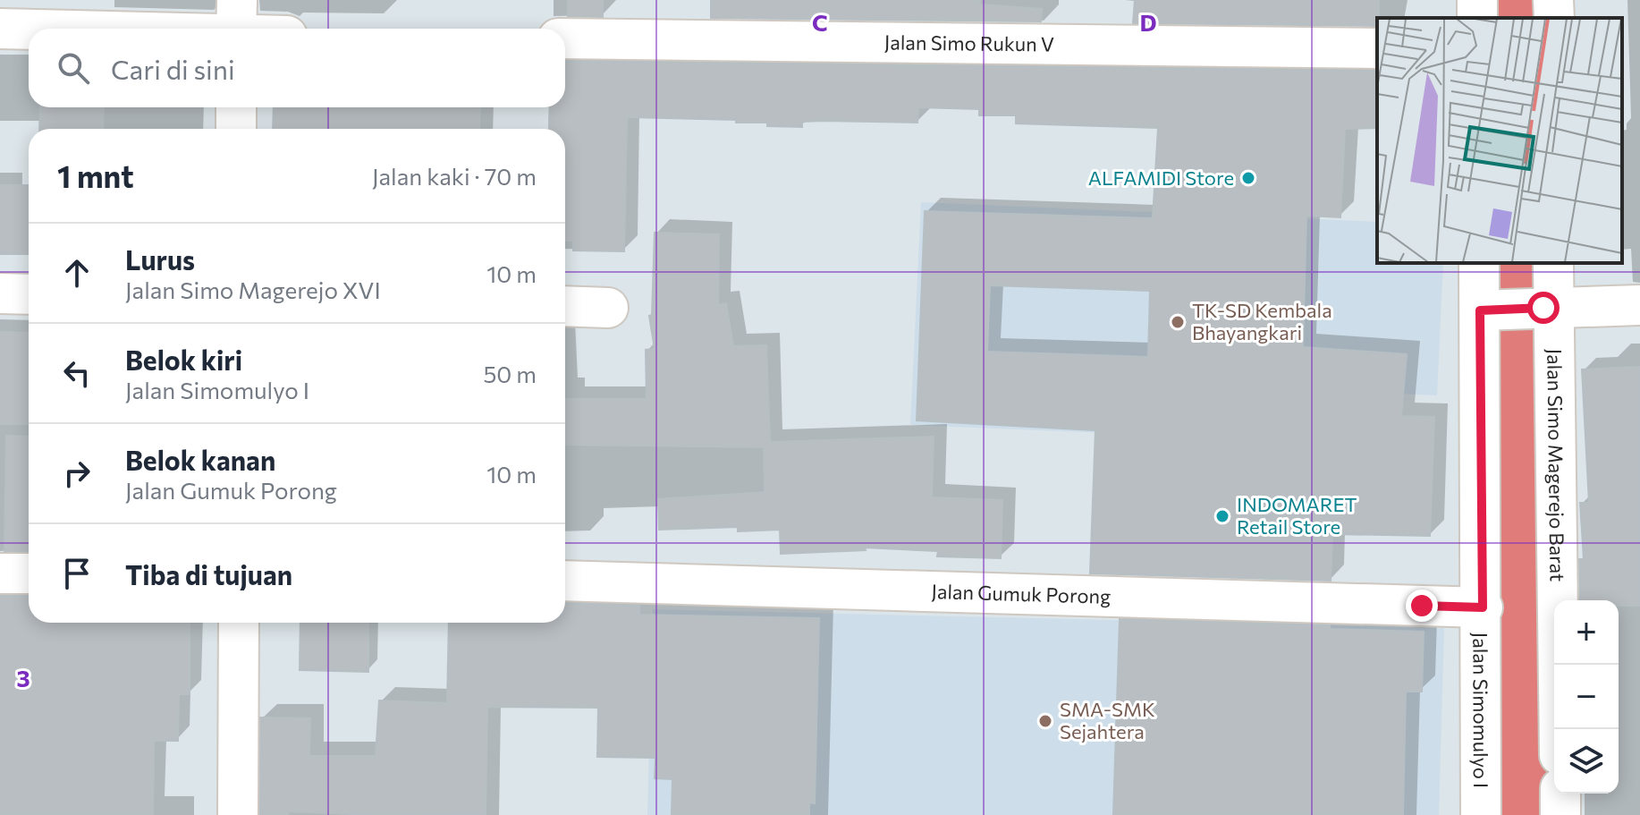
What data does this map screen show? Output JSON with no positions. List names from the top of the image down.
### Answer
{
  "streets": {
    "street": [
      "Jalan Simo Rukun V",
      "Jalan Simo Magerejo Barat",
      "Jalan Gumuk Porong",
      "Jalan Simomulyo I"
    ]
  },
  "crossings": [
    ["Jalan Gumuk Porong", "Jalan Simomulyo I"]
  ],
  "places": [
    "ALFAMIDI Store",
    "TK-SD Kembala Bhayangkari",
    "INDOMARET Retail Store",
    "SMA-SMK Sejahtera"
  ],
  "page": {
    "search": "Cari di sini",
    "heading": ["1 mnt", "Jalan kaki · 70 m"],
    "list": [
      ["Lurus", "Jalan Simo Magerejo XVI", "10 m"],
      ["Belok kiri", "Jalan Simomulyo I", "50 m"],
      ["Belok kanan", "Jalan Gumuk Porong", "10 m"],
      "Tiba di tujuan"
    ],
    "map_buttons": ["+", "−"]
  },
  "grid": {
    "columns": ["C", "D"],
    "rows": ["3"]
  }
}
